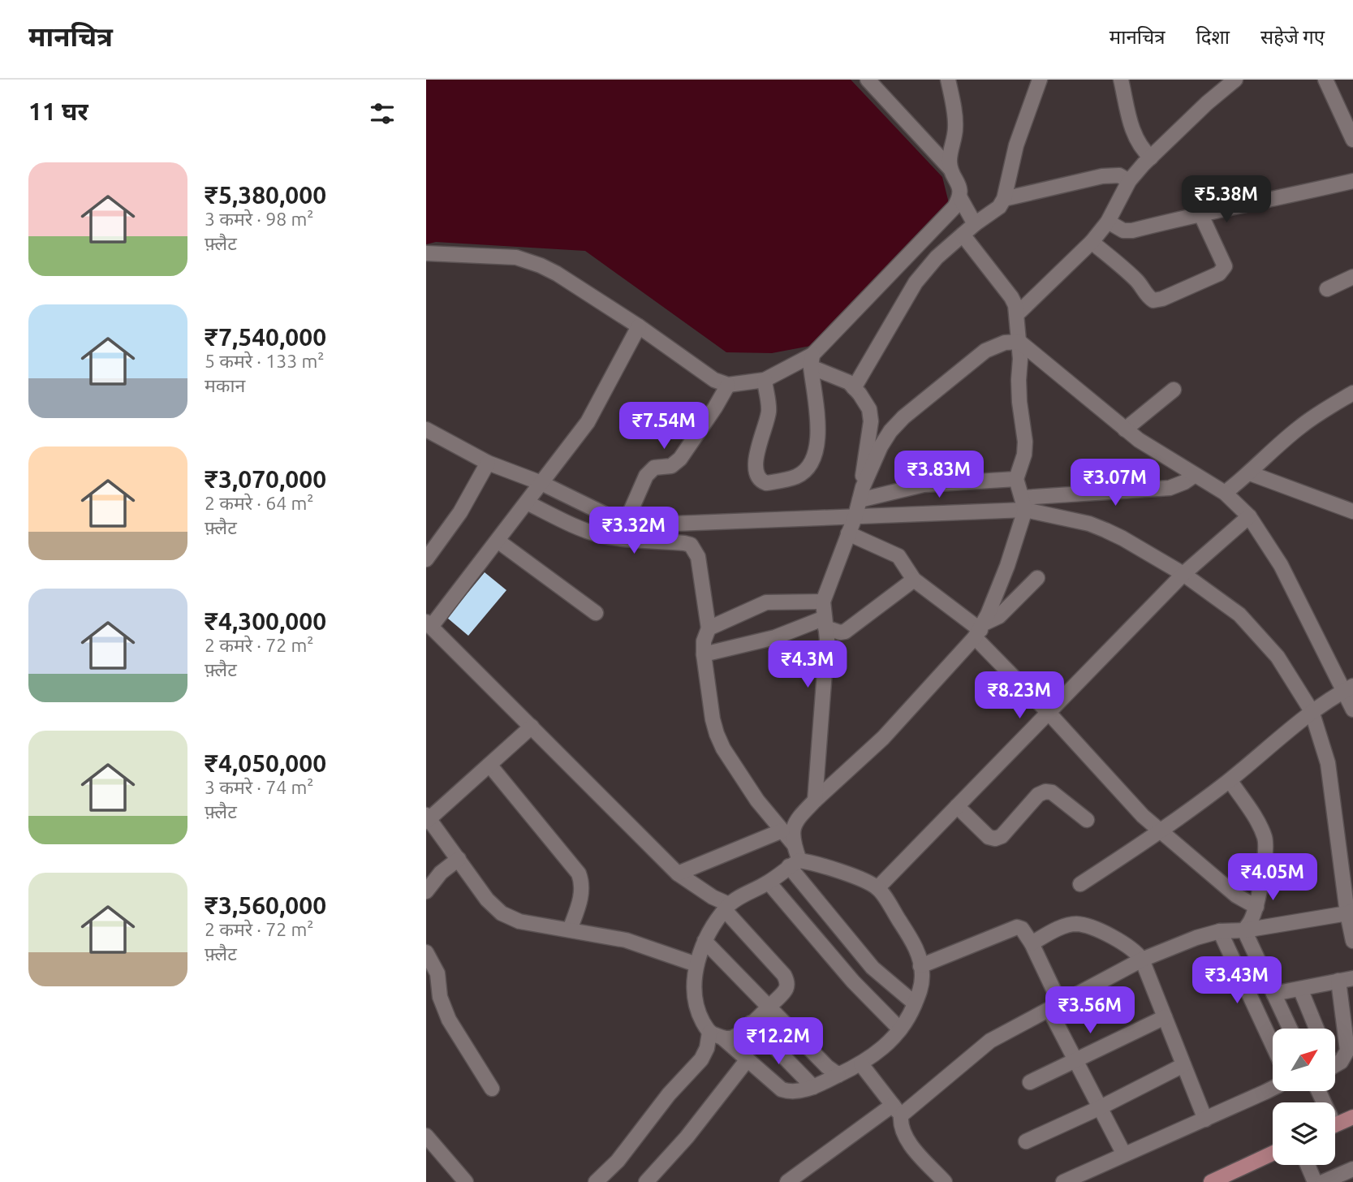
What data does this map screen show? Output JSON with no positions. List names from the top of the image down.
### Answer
{
  "north": "top right",
  "page": {
    "header": "मानचित्र",
    "nav": ["मानचित्र", "दिशा", "सहेजे गए"],
    "heading": "11 घर",
    "list": [
      {
        "name": "₹5,380,000",
        "note": "3 कमरे · 98 m² · फ़्लैट"
      },
      {
        "name": "₹7,540,000",
        "note": "5 कमरे · 133 m² · मकान"
      },
      {
        "name": "₹3,070,000",
        "note": "2 कमरे · 64 m² · फ़्लैट"
      },
      {
        "name": "₹4,300,000",
        "note": "2 कमरे · 72 m² · फ़्लैट"
      },
      {
        "name": "₹4,050,000",
        "note": "3 कमरे · 74 m² · फ़्लैट"
      },
      {
        "name": "₹3,560,000",
        "note": "2 कमरे · 72 m² · फ़्लैट"
      }
    ],
    "price": [
      "₹5.38M",
      "₹7.54M",
      "₹3.83M",
      "₹3.07M",
      "₹3.32M",
      "₹4.3M",
      "₹8.23M",
      "₹4.05M",
      "₹3.43M",
      "₹3.56M",
      "₹12.2M"
    ]
  }
}
